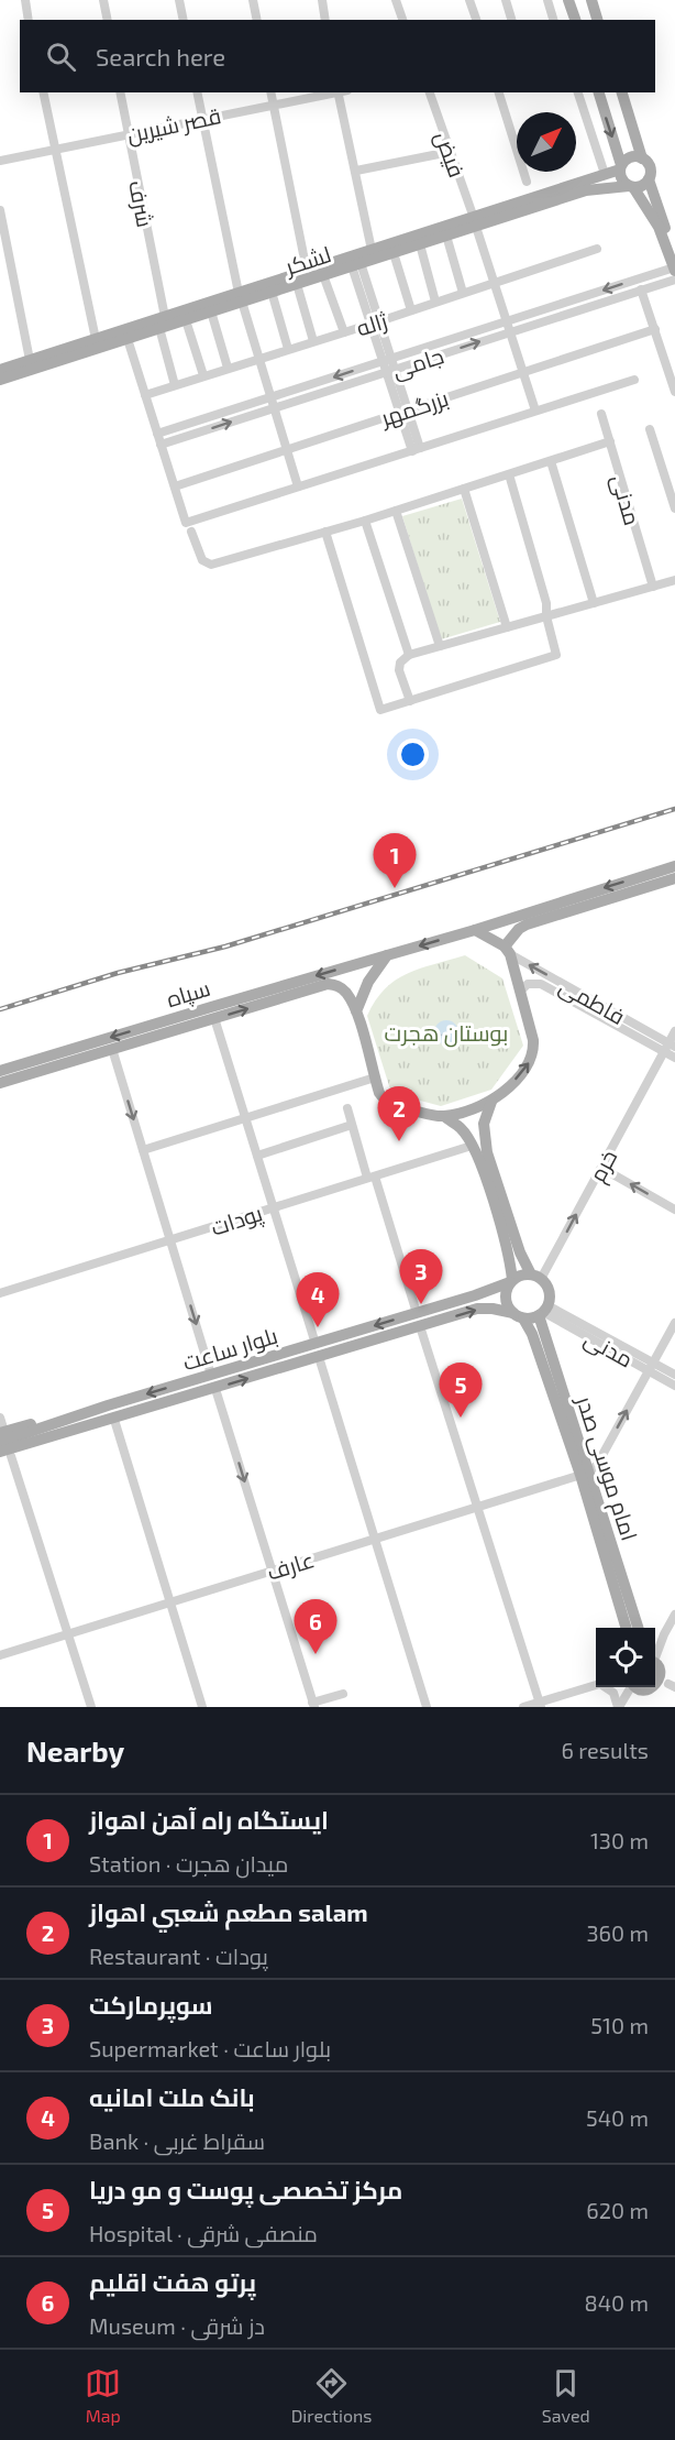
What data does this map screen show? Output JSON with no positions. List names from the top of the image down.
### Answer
{
  "streets": {
    "main road": [
      "لشکر",
      "سپاه",
      "بلوار ساعت",
      "امام موسی صدر"
    ],
    "street": [
      "قصر شیرین",
      "فیض",
      "شرف",
      "ژاله",
      "جامی",
      "بزرگمهر",
      "مدنی",
      "فاطمی",
      "خرم",
      "پودات",
      "عارف"
    ]
  },
  "crossings": [
    ["قصر شیرین", "شرف"],
    ["فیض", "لشکر"],
    ["فیض", "ژاله"],
    ["فیض", "جامی"],
    ["فیض", "بزرگمهر"],
    ["شرف", "لشکر"],
    ["شرف", "ژاله"],
    ["مدنی", "خرم"],
    ["مدنی", "بلوار ساعت"],
    ["مدنی", "امام موسی صدر"],
    ["سپاه", "فاطمی"],
    ["فاطمی", "خرم"],
    ["خرم", "بلوار ساعت"],
    ["خرم", "امام موسی صدر"],
    ["بلوار ساعت", "امام موسی صدر"],
    ["امام موسی صدر", "عارف"]
  ],
  "one_way": ["خرم"],
  "parks": ["بوستان هجرت"],
  "north": "top right",
  "page": {
    "search": "Search here",
    "pins": [
      "1",
      "2",
      "3",
      "4",
      "5",
      "6"
    ],
    "heading": ["Nearby", "6 results"],
    "list": [
      {
        "mark": "1",
        "name": "ایستگاه راه آهن اهواز",
        "note": "Station · میدان هجرت",
        "value": "130 m"
      },
      {
        "mark": "2",
        "name": "مطعم شعبي اهواز salam",
        "note": "Restaurant · پودات",
        "value": "360 m"
      },
      {
        "mark": "3",
        "name": "سوپرمارکت",
        "note": "Supermarket · بلوار ساعت",
        "value": "510 m"
      },
      {
        "mark": "4",
        "name": "بانک ملت امانیه",
        "note": "Bank · سقراط غربی",
        "value": "540 m"
      },
      {
        "mark": "5",
        "name": "مرکز تخصصی پوست و مو دریا",
        "note": "Hospital · منصفی شرقی",
        "value": "620 m"
      },
      {
        "mark": "6",
        "name": "پرتو هفت اقلیم",
        "note": "Museum · دز شرقی",
        "value": "840 m"
      }
    ],
    "nav": ["Map", "Directions", "Saved"]
  }
}
